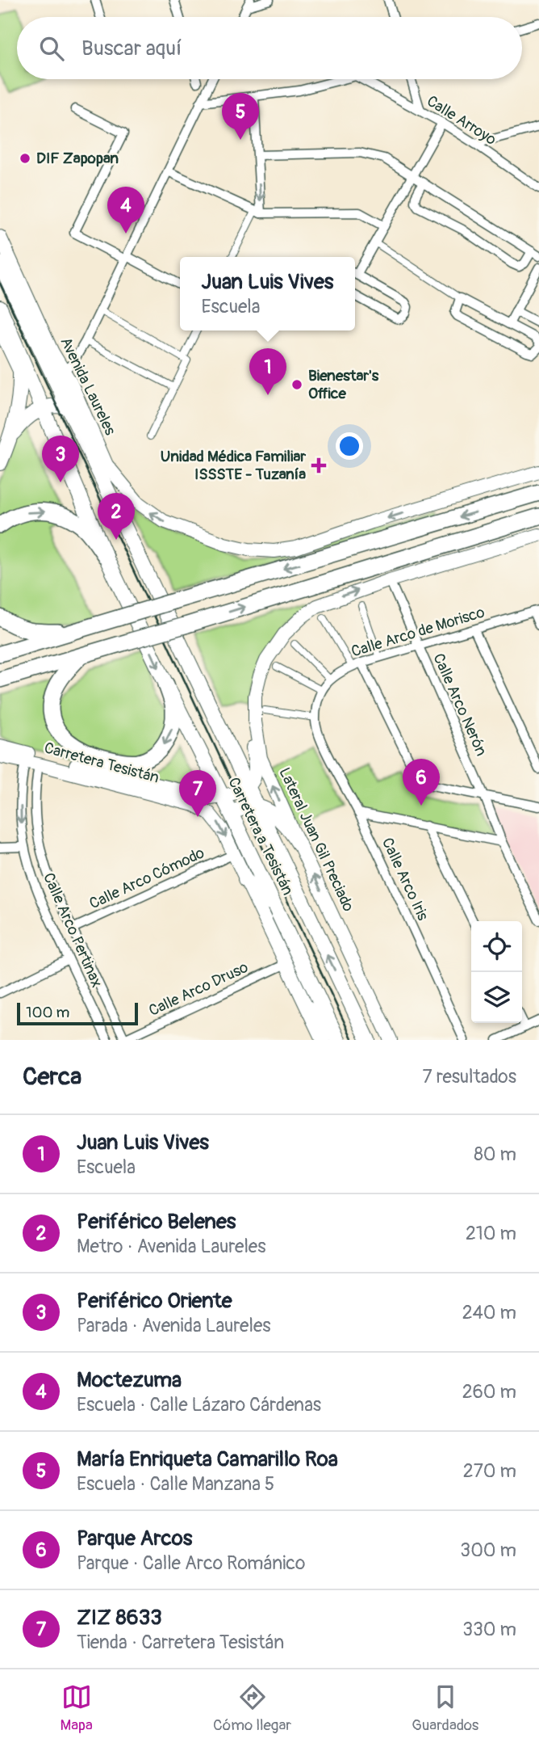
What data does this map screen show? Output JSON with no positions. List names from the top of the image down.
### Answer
{
  "streets": {
    "main road": [
      "Avenida Laureles",
      "Carretera Tesistán",
      "Carretera a Tesistán",
      "Lateral Juan Gil Preciado"
    ],
    "street": [
      "Calle Arroyo",
      "Calle Arco de Morisco",
      "Calle Arco Nerón",
      "Calle Arco Cómodo",
      "Calle Arco Iris",
      "Calle Arco Pertinax",
      "Calle Arco Druso"
    ]
  },
  "crossings": [
    ["Avenida Laureles", "Carretera a Tesistán"],
    ["Calle Arco de Morisco", "Calle Arco Nerón"],
    ["Calle Arco de Morisco", "Calle Arco Iris"],
    ["Calle Arco Nerón", "Lateral Juan Gil Preciado"],
    ["Carretera Tesistán", "Calle Arco Cómodo"],
    ["Carretera Tesistán", "Calle Arco Pertinax"],
    ["Carretera Tesistán", "Calle Arco Druso"],
    ["Calle Arco Cómodo", "Calle Arco Pertinax"],
    ["Calle Arco Pertinax", "Calle Arco Druso"]
  ],
  "one_way": ["Avenida Laureles", "Lateral Juan Gil Preciado"],
  "places": {
    "other": ["DIF Zapopan", "Bienestar's Office"],
    "health": ["Unidad Médica Familiar ISSSTE - Tuzanía"]
  },
  "scale_bar": "100 m",
  "page": {
    "search": "Buscar aquí",
    "pins": [
      "5",
      "4",
      "1",
      "3",
      "2",
      "6",
      "7"
    ],
    "popup": ["Juan Luis Vives", "Escuela"],
    "scale": "100 m",
    "heading": ["Cerca", "7 resultados"],
    "list": [
      {
        "mark": "1",
        "name": "Juan Luis Vives",
        "note": "Escuela",
        "value": "80 m"
      },
      {
        "mark": "2",
        "name": "Periférico Belenes",
        "note": "Metro · Avenida Laureles",
        "value": "210 m"
      },
      {
        "mark": "3",
        "name": "Periférico Oriente",
        "note": "Parada · Avenida Laureles",
        "value": "240 m"
      },
      {
        "mark": "4",
        "name": "Moctezuma",
        "note": "Escuela · Calle Lázaro Cárdenas",
        "value": "260 m"
      },
      {
        "mark": "5",
        "name": "María Enriqueta Camarillo Roa",
        "note": "Escuela · Calle Manzana 5",
        "value": "270 m"
      },
      {
        "mark": "6",
        "name": "Parque Arcos",
        "note": "Parque · Calle Arco Románico",
        "value": "300 m"
      },
      {
        "mark": "7",
        "name": "ZIZ 8633",
        "note": "Tienda · Carretera Tesistán",
        "value": "330 m"
      }
    ],
    "nav": ["Mapa", "Cómo llegar", "Guardados"]
  }
}
